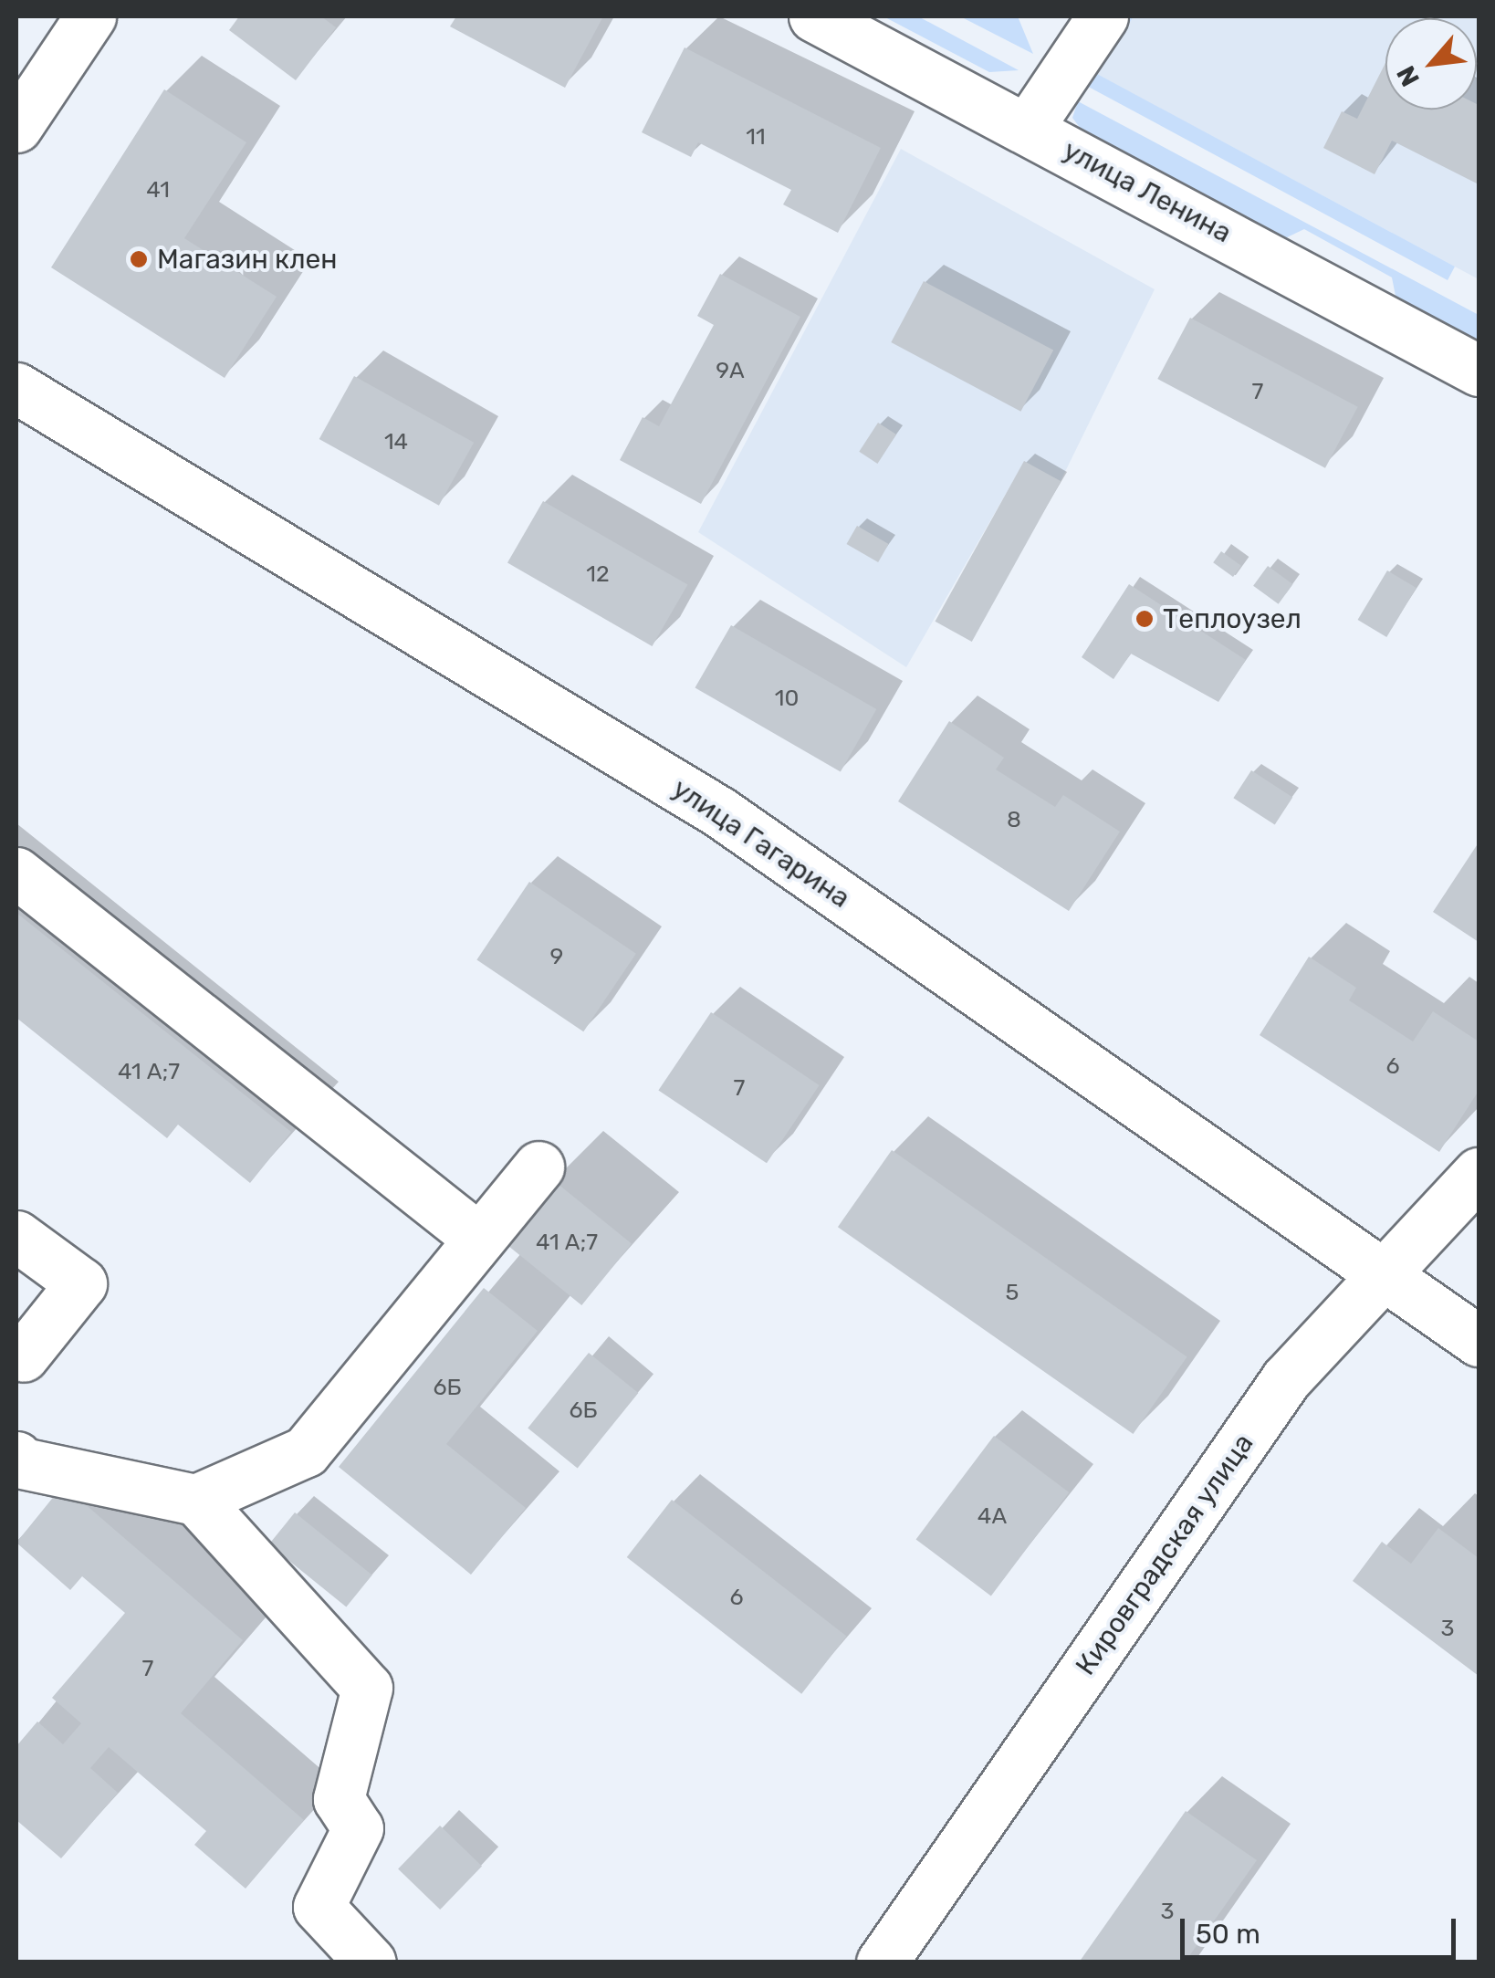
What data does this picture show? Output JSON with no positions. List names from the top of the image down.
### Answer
{
  "streets": {
    "main road": ["улица Ленина", "улица Гагарина", "Кировградская улица"]
  },
  "crossings": [
    ["улица Гагарина", "Кировградская улица"]
  ],
  "places": ["Магазин клен", "Теплоузел"],
  "house_numbers": [
    "11",
    "41",
    "9А",
    "7",
    "14",
    "12",
    "10",
    "8",
    "9",
    "6",
    "41 А;7",
    "7",
    "41 А;7",
    "5",
    "6Б",
    "6Б",
    "4А",
    "6",
    "3",
    "7",
    "3"
  ],
  "scale_bar": "50 m",
  "north": "bottom left"
}
